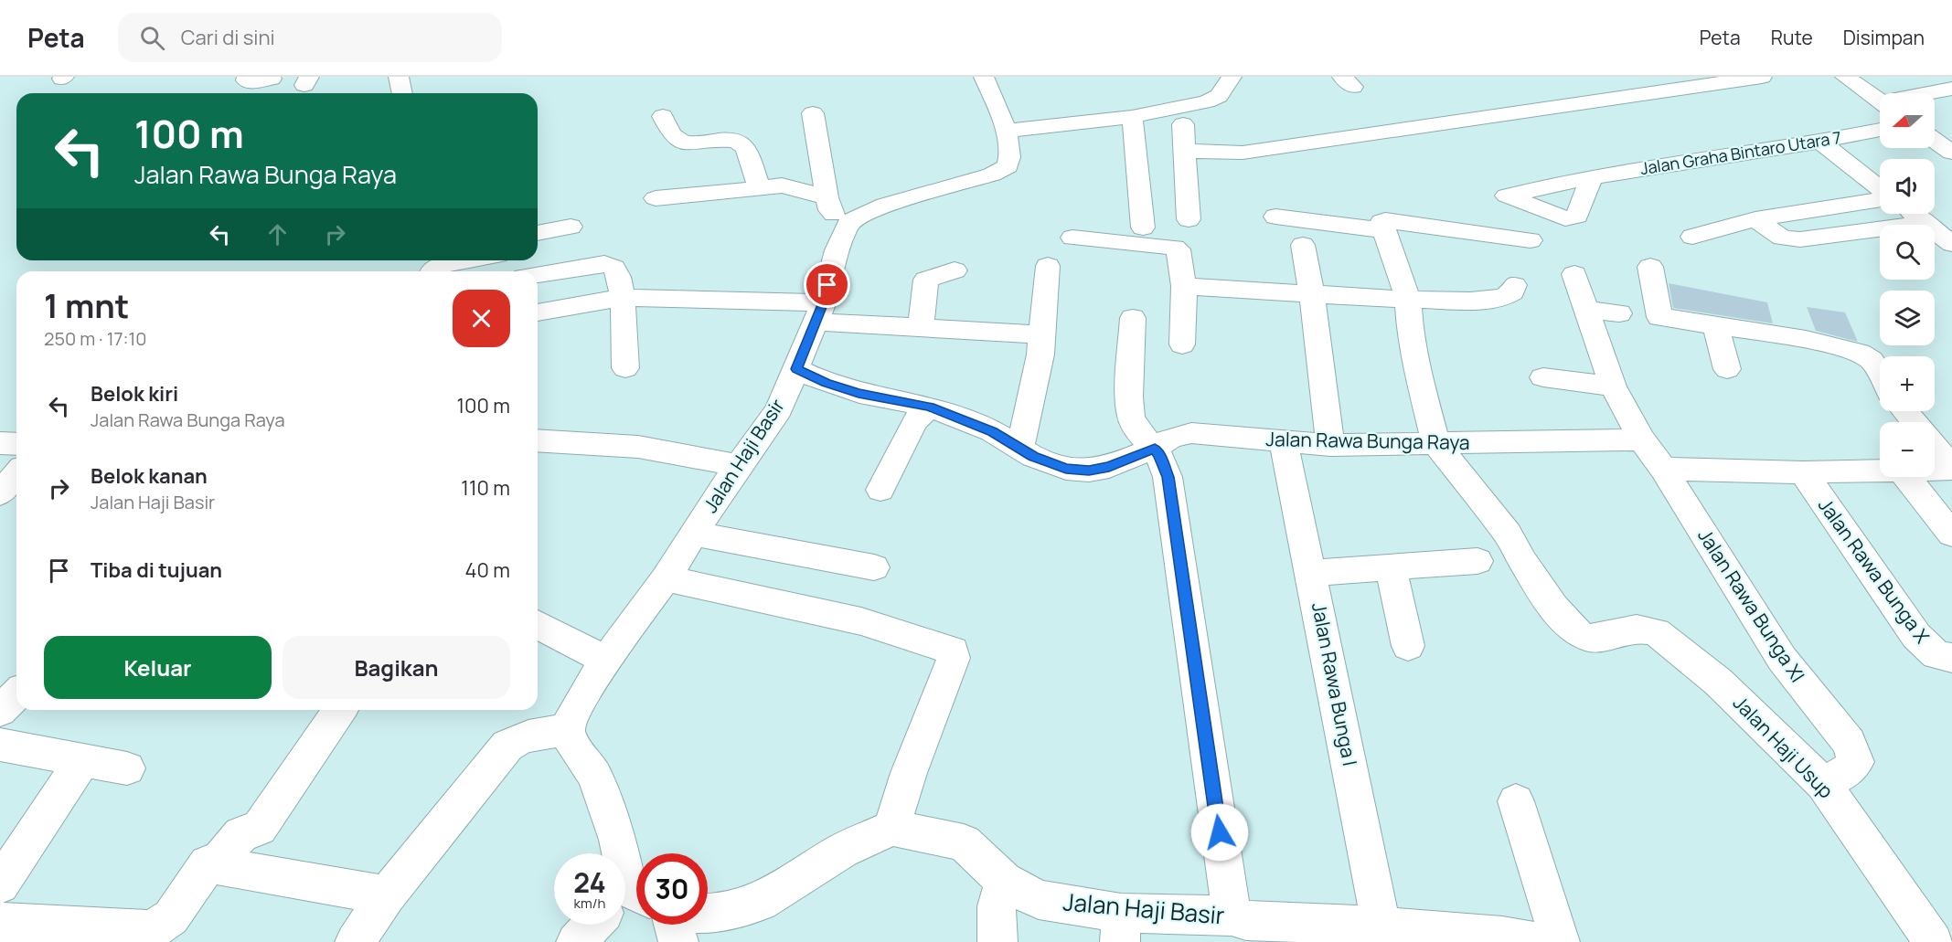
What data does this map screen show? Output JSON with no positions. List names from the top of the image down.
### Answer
{
  "streets": {
    "street": [
      "Jalan Graha Bintaro Utara 7",
      "Jalan Rawa Bunga Raya",
      "Jalan Haji Basir",
      "Jalan Rawa Bunga X",
      "Jalan Rawa Bunga XI",
      "Jalan Rawa Bunga I",
      "Jalan Haji Usup"
    ]
  },
  "crossings": [
    ["Jalan Rawa Bunga Raya", "Jalan Haji Basir"],
    ["Jalan Rawa Bunga Raya", "Jalan Rawa Bunga I"],
    ["Jalan Rawa Bunga Raya", "Jalan Haji Usup"],
    ["Jalan Haji Basir", "Jalan Rawa Bunga I"],
    ["Jalan Rawa Bunga XI", "Jalan Haji Usup"]
  ],
  "north": "left",
  "page": {
    "header": "Peta",
    "search": "Cari di sini",
    "nav": ["Peta", "Rute", "Disimpan"],
    "map_buttons": ["+", "−"],
    "turn": ["100 m", "Jalan Rawa Bunga Raya"],
    "heading": ["1 mnt", "250 m · 17:10"],
    "list": [
      {
        "name": "Belok kiri",
        "note": "Jalan Rawa Bunga Raya",
        "value": "100 m"
      },
      {
        "name": "Belok kanan",
        "note": "Jalan Haji Basir",
        "value": "110 m"
      },
      {
        "name": "Tiba di tujuan",
        "value": "40 m"
      }
    ],
    "buttons": ["Keluar", "Bagikan"],
    "speed": "24 km/h",
    "limit": "30"
  }
}
